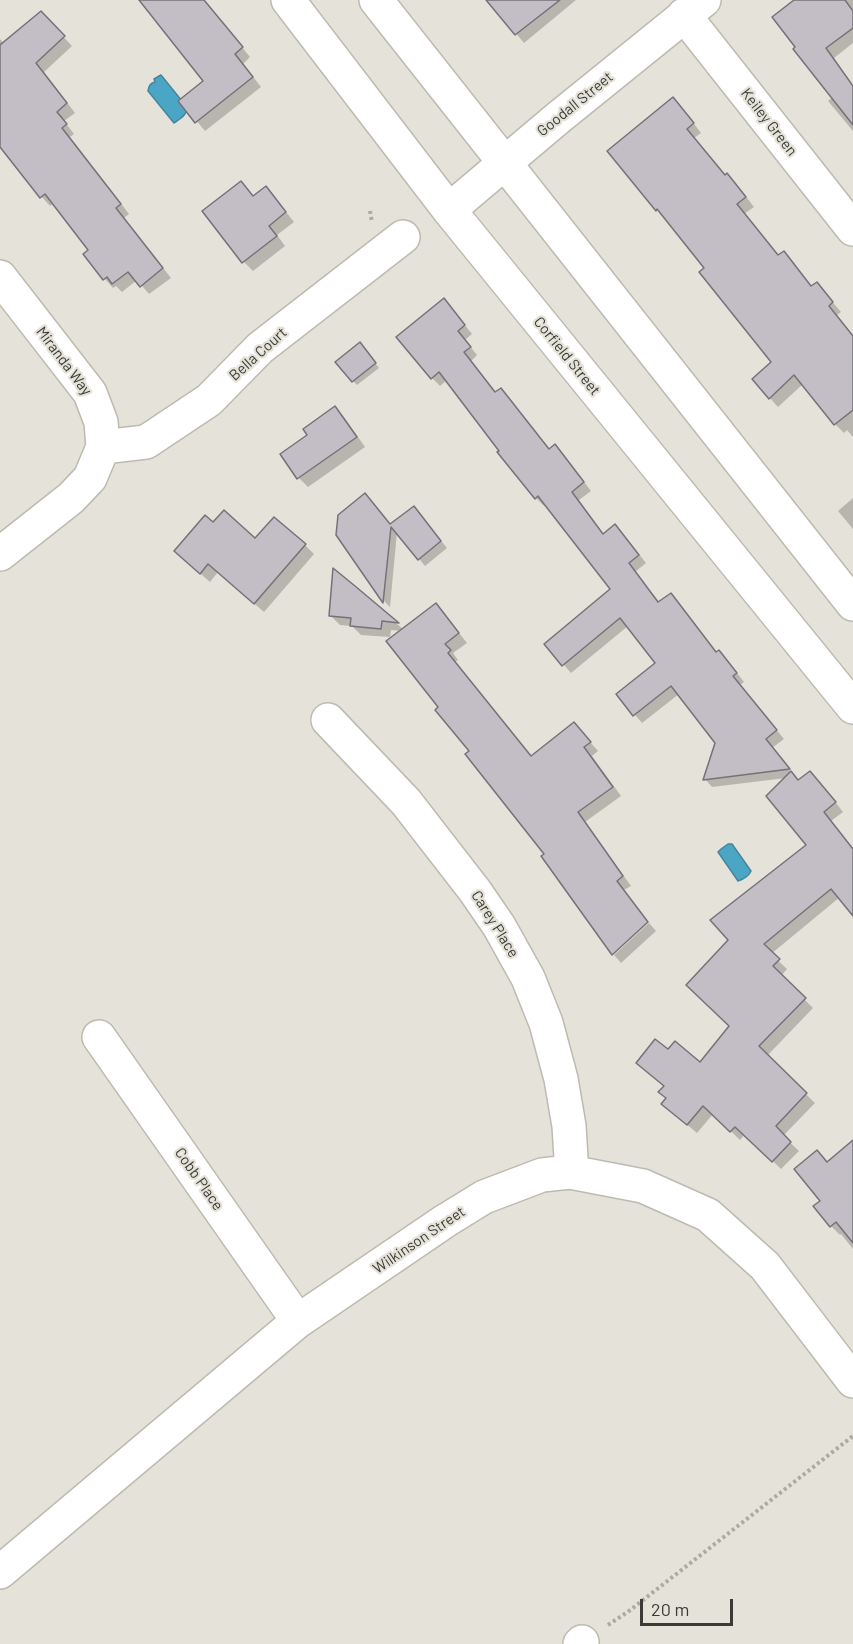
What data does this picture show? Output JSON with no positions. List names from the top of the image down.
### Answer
{
  "streets": {
    "street": [
      "Goodall Street",
      "Keiley Green",
      "Bella Court",
      "Corfield Street",
      "Miranda Way",
      "Carey Place",
      "Cobb Place",
      "Wilkinson Street"
    ]
  },
  "crossings": [
    ["Goodall Street", "Keiley Green"],
    ["Goodall Street", "Corfield Street"],
    ["Bella Court", "Miranda Way"],
    ["Carey Place", "Wilkinson Street"],
    ["Cobb Place", "Wilkinson Street"]
  ],
  "scale_bar": "20 m"
}
